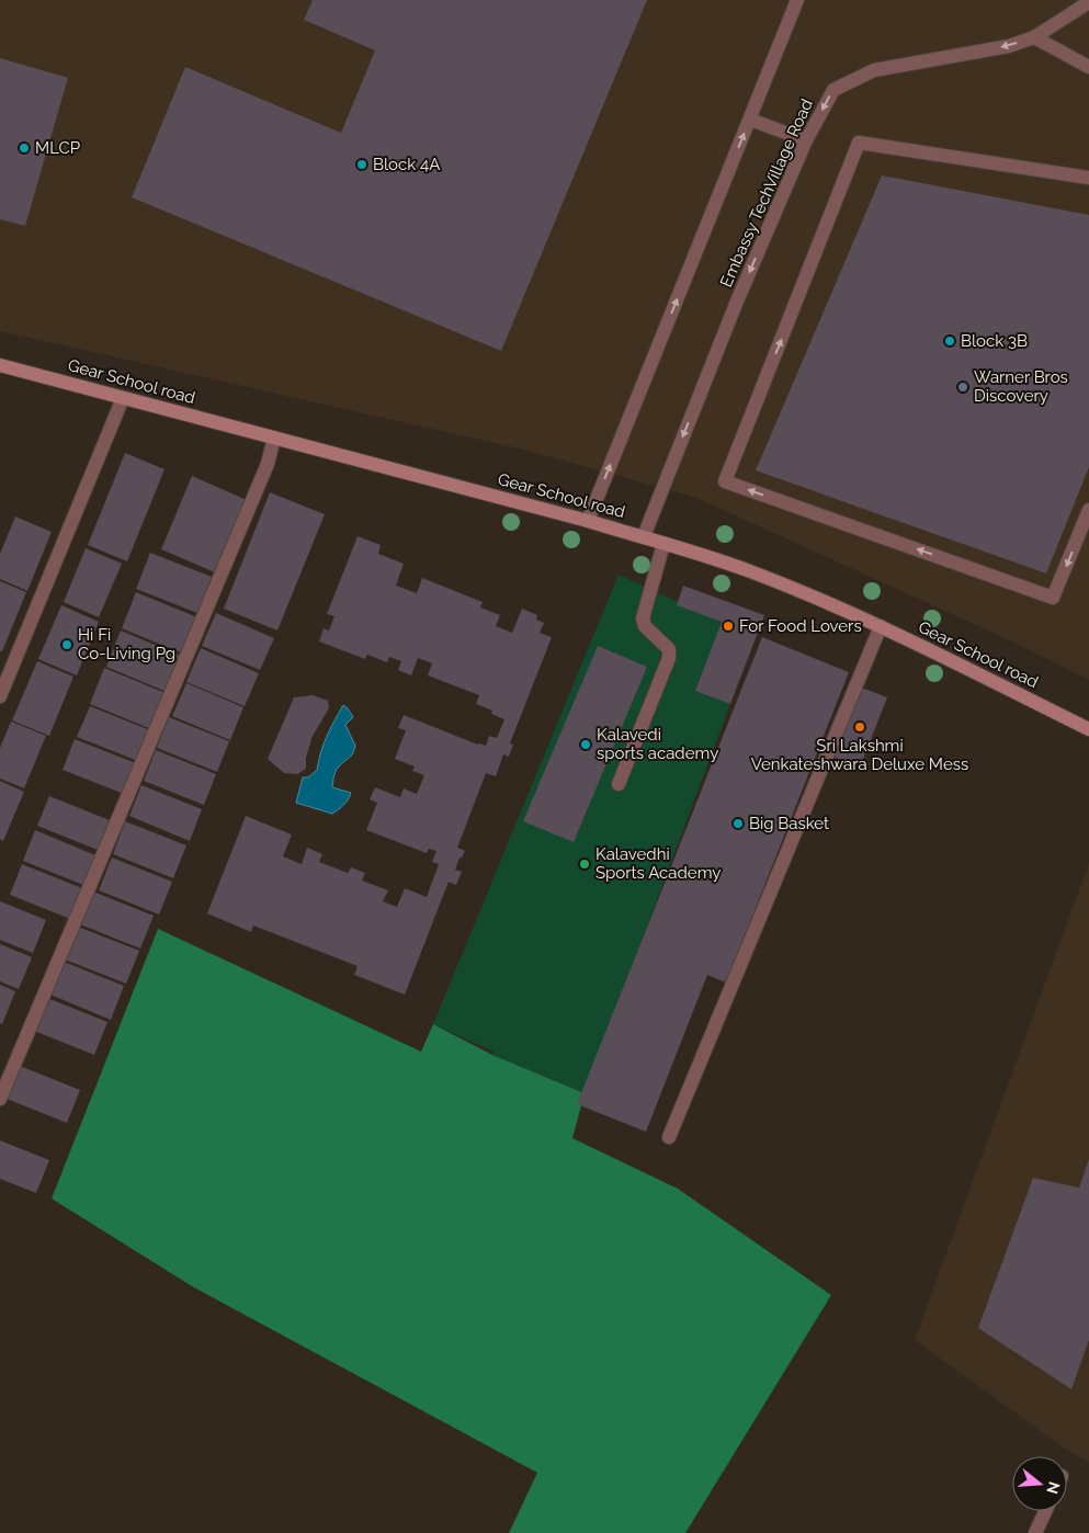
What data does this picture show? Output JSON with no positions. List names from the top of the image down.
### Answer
{
  "streets": {
    "main road": ["Gear School road"],
    "street": ["Embassy TechVillage Road"]
  },
  "crossings": [
    ["Embassy TechVillage Road", "Gear School road"]
  ],
  "places": [
    "MLCP",
    "Block 4A",
    "Block 3B",
    "Warner Bros Discovery",
    "For Food Lovers",
    "Hi Fi Co-Living Pg",
    "Sri Lakshmi Venkateshwara Deluxe Mess",
    "Kalavedi sports academy",
    "Big Basket",
    "Kalavedhi Sports Academy"
  ],
  "north": "right"
}
